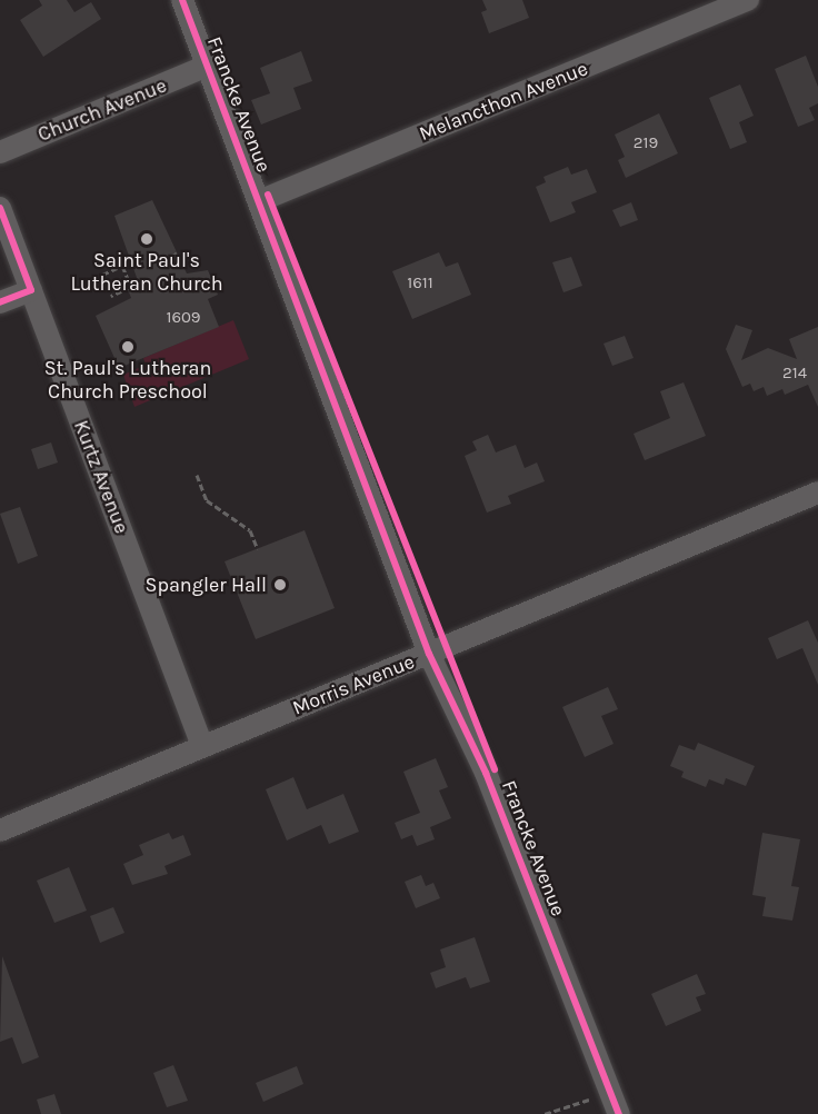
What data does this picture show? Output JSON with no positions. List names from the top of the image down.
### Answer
{
  "streets": {
    "street": [
      "Melancthon Avenue",
      "Francke Avenue",
      "Church Avenue",
      "Kurtz Avenue",
      "Morris Avenue"
    ]
  },
  "crossings": [
    ["Melancthon Avenue", "Francke Avenue"],
    ["Francke Avenue", "Church Avenue"],
    ["Francke Avenue", "Morris Avenue"],
    ["Kurtz Avenue", "Morris Avenue"]
  ],
  "places": ["Saint Paul's Lutheran Church", "St. Paul's Lutheran Church Preschool", "Spangler Hall"],
  "house_numbers": [
    "219",
    "1611",
    "1609",
    "214"
  ]
}
